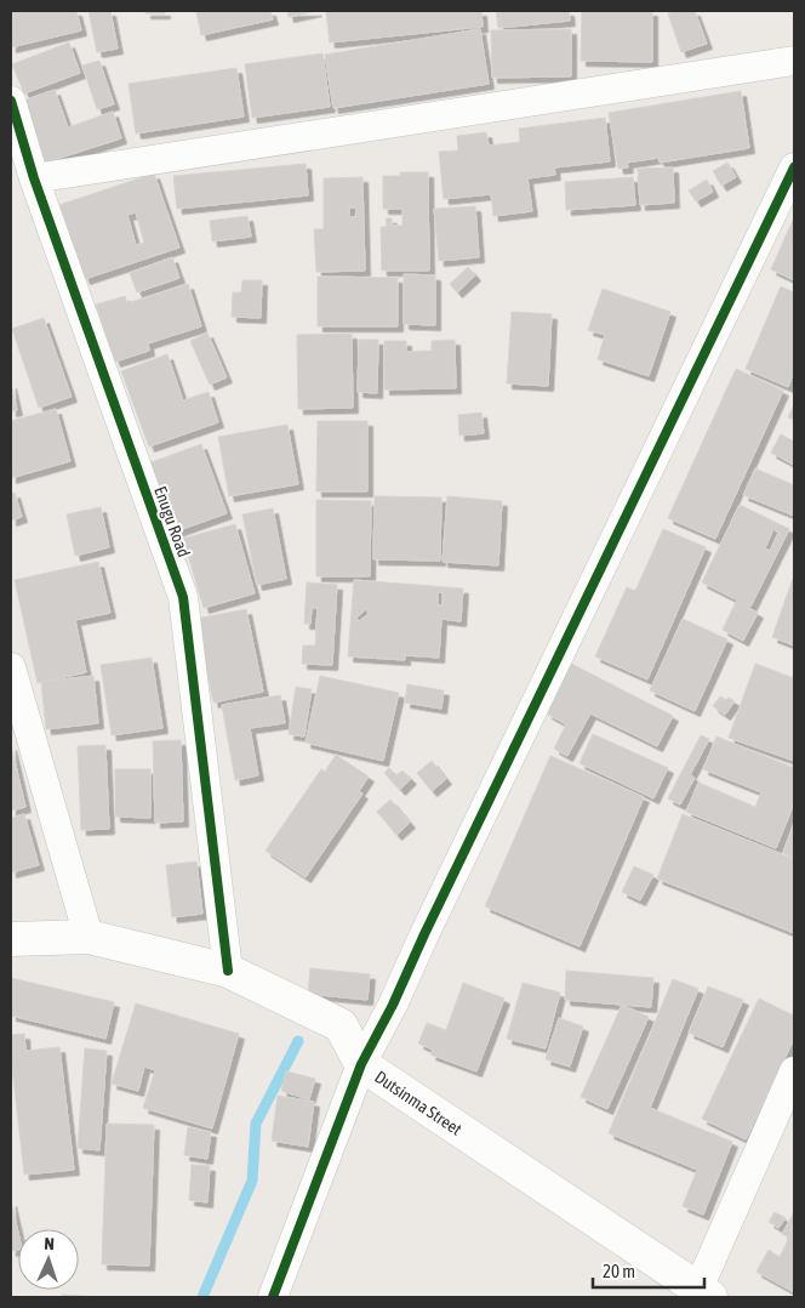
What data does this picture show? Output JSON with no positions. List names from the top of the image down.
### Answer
{
  "streets": {
    "street": ["Enugu Road", "Dutsinma Street"]
  },
  "crossings": [
    ["Enugu Road", "Dutsinma Street"]
  ],
  "scale_bar": "20 m",
  "north": "top"
}
